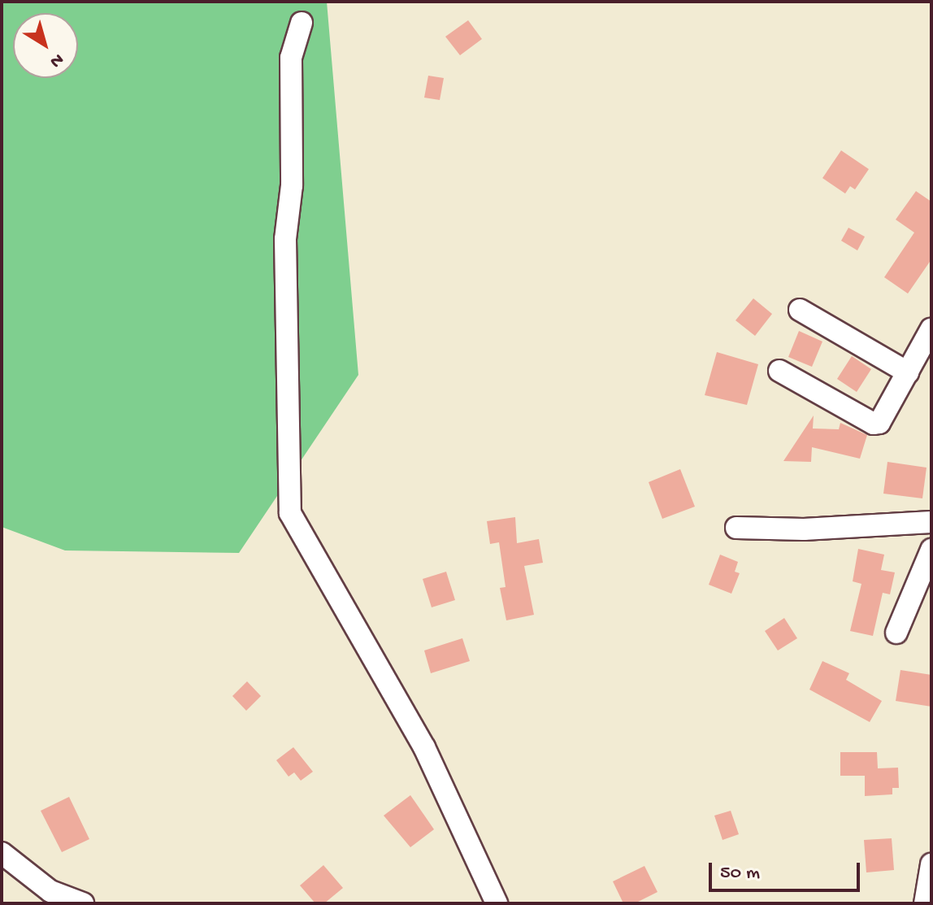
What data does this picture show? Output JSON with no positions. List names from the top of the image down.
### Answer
{
  "scale_bar": "50 m",
  "north": "bottom right"
}
